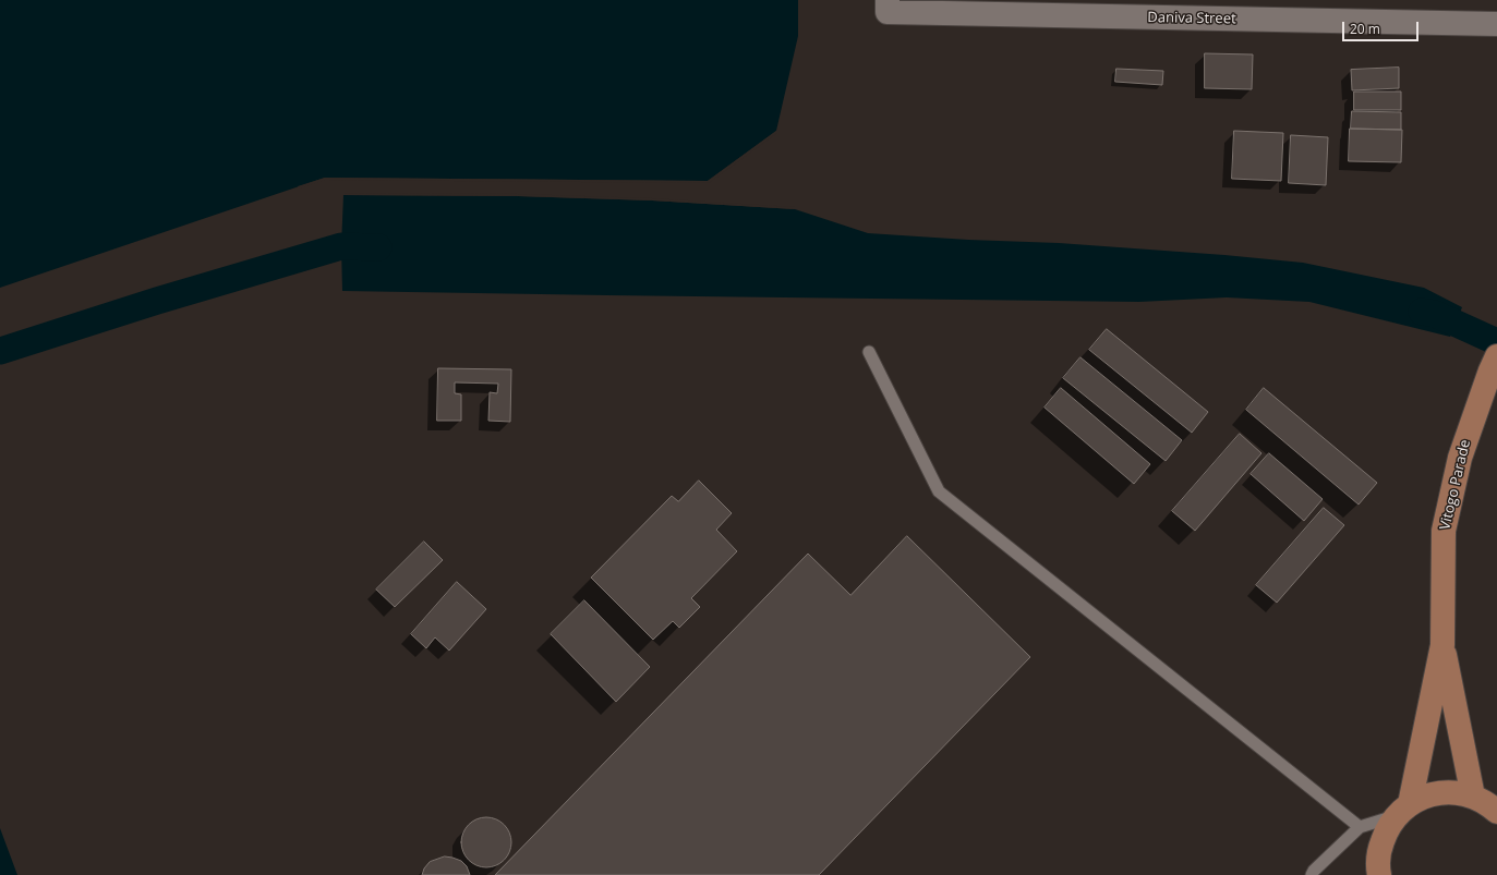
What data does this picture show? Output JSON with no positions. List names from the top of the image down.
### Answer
{
  "streets": {
    "main road": ["Vitogo Parade"],
    "street": ["Daniva Street"]
  },
  "scale_bar": "20 m"
}
